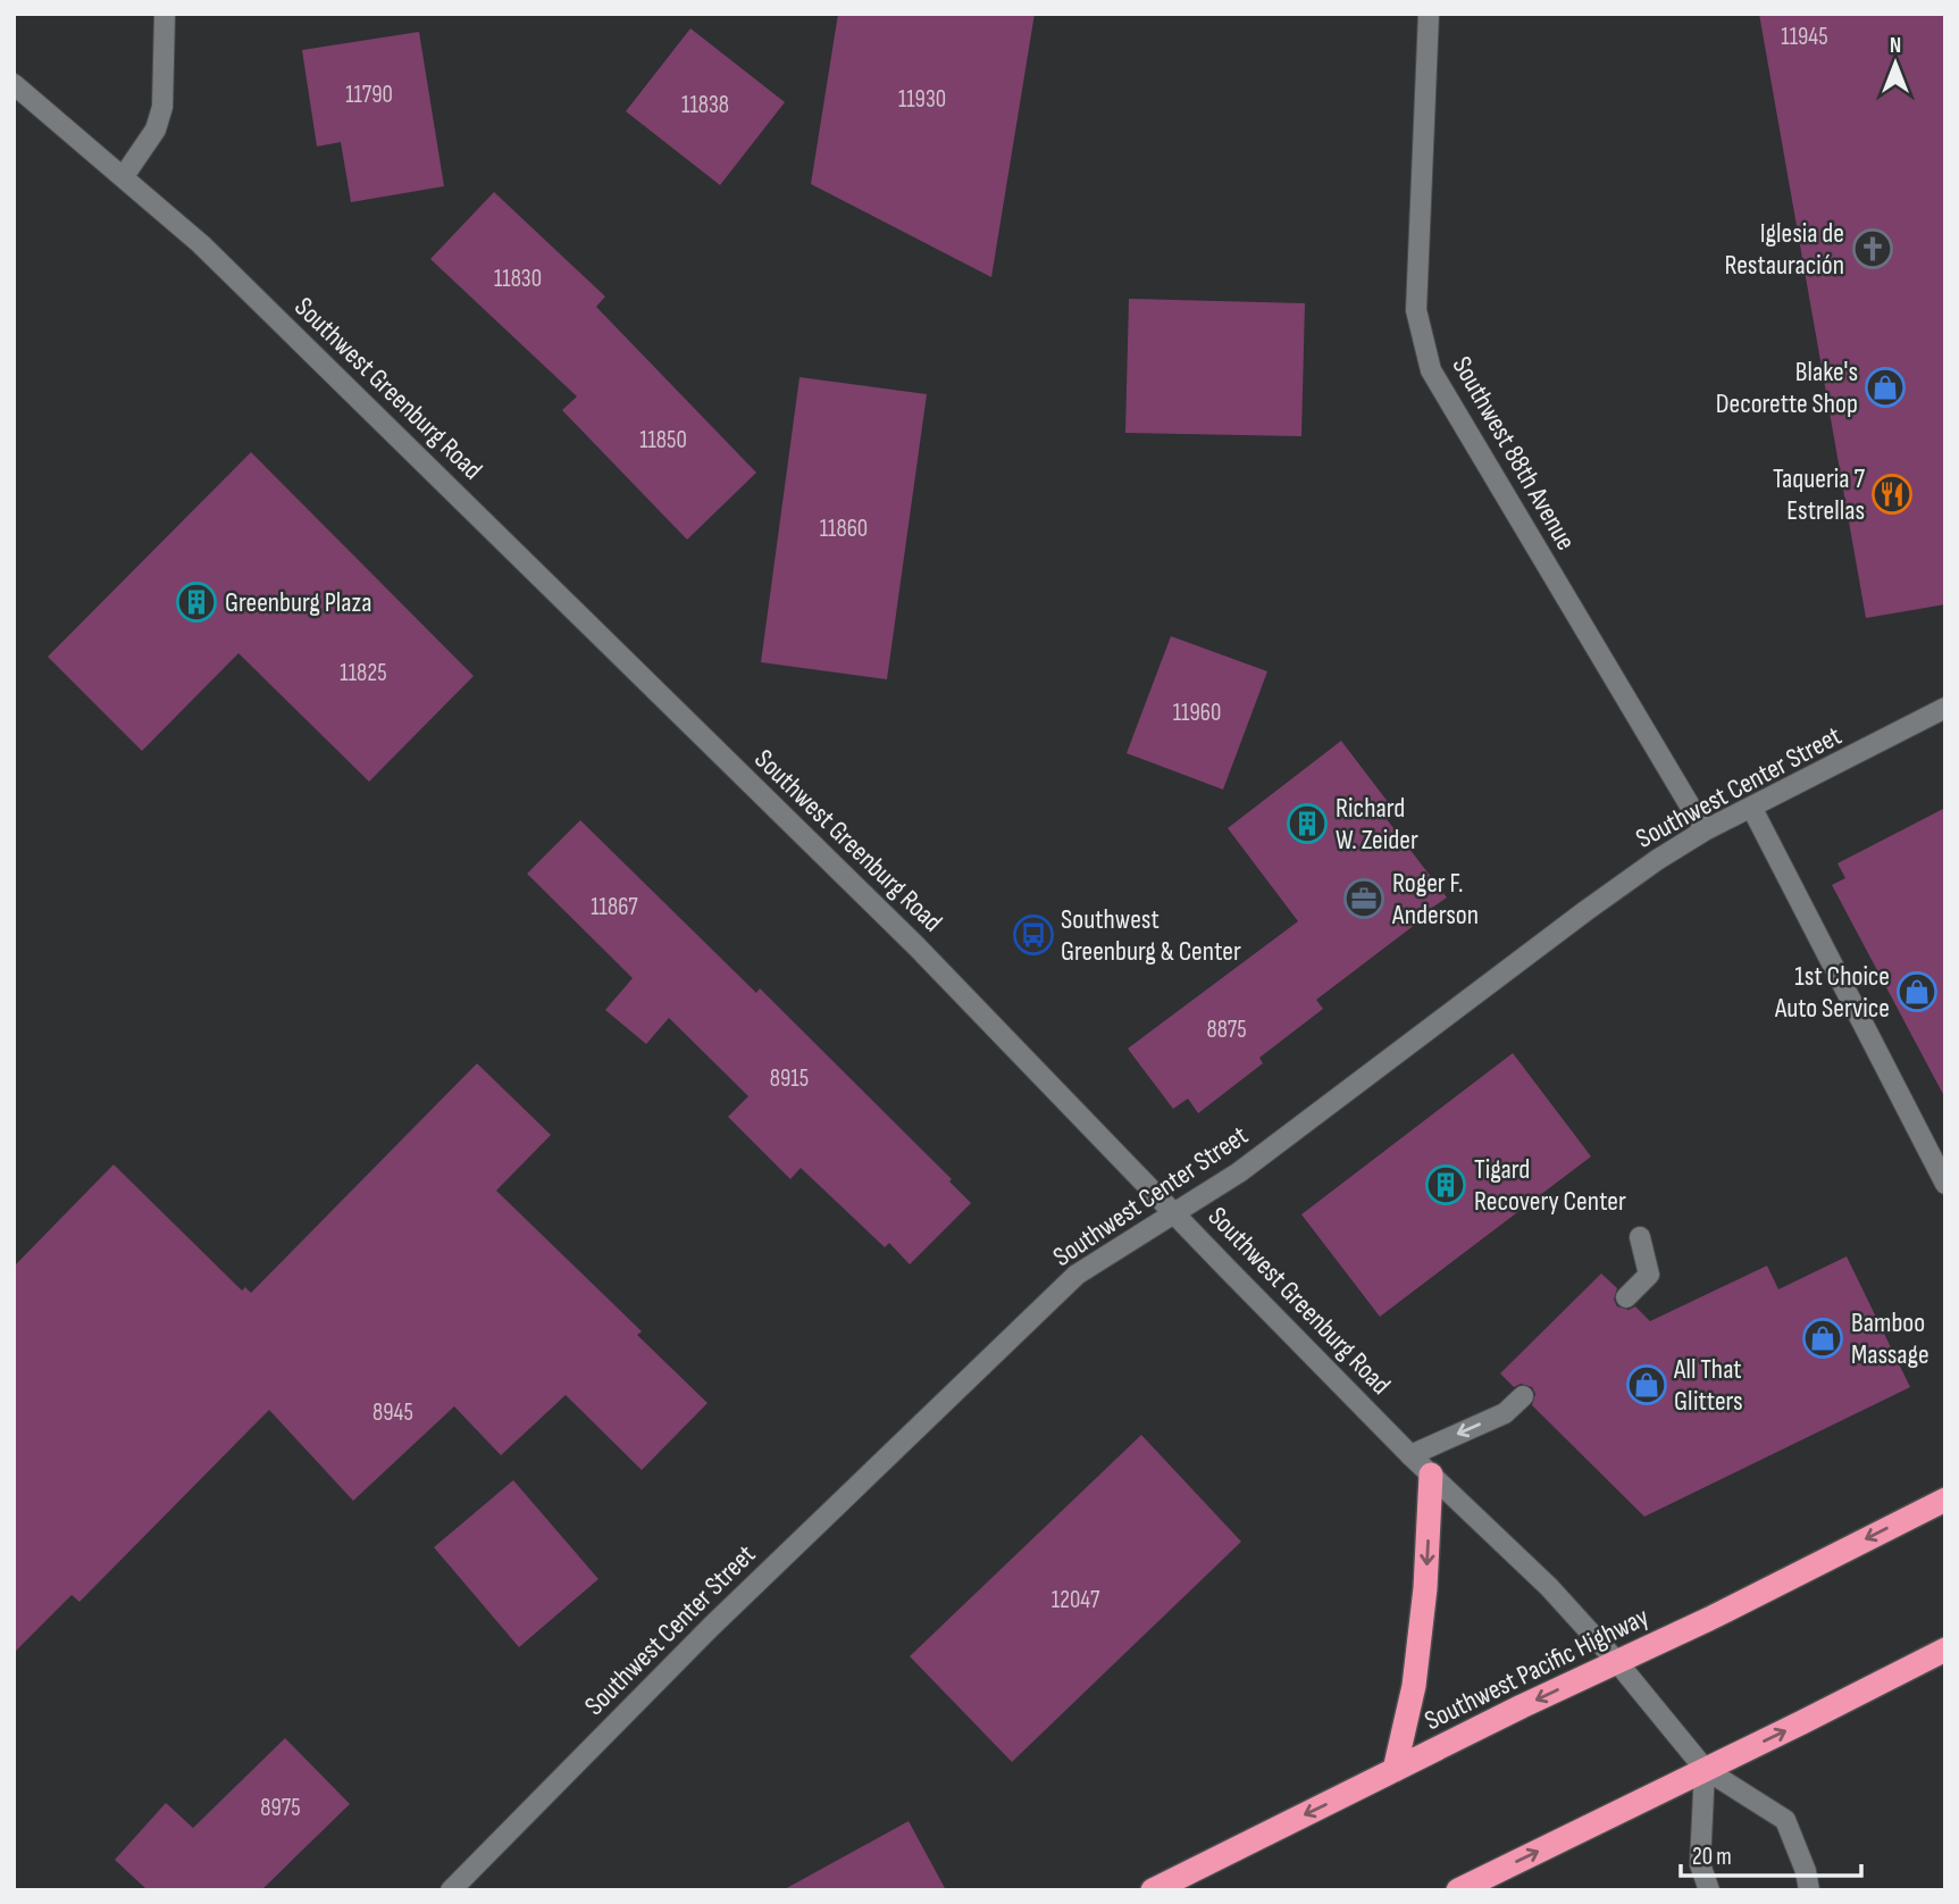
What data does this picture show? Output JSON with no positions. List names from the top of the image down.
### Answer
{
  "streets": {
    "highway": ["Southwest Pacific Highway"],
    "street": ["Southwest Greenburg Road", "Southwest 88th Avenue", "Southwest Center Street"]
  },
  "crossings": [
    ["Southwest Greenburg Road", "Southwest Center Street"],
    ["Southwest Greenburg Road", "Southwest Pacific Highway"],
    ["Southwest 88th Avenue", "Southwest Center Street"]
  ],
  "places": {
    "church": ["Iglesia de Restauración"],
    "shop": [
      "Blake's Decorette Shop",
      "1st Choice Auto Service",
      "Bamboo Massage",
      "All That Glitters"
    ],
    "restaurant": ["Taqueria 7 Estrellas"],
    "building": ["Greenburg Plaza", "Richard W. Zeider", "Tigard Recovery Center"],
    "office": ["Roger F. Anderson"],
    "bus stop": ["Southwest Greenburg & Center"]
  },
  "house_numbers": [
    "11945",
    "11790",
    "11930",
    "11838",
    "11830",
    "11850",
    "11860",
    "11825",
    "11960",
    "11867",
    "8875",
    "8915",
    "8945",
    "12047",
    "8975"
  ],
  "scale_bar": "20 m",
  "north": "top"
}
